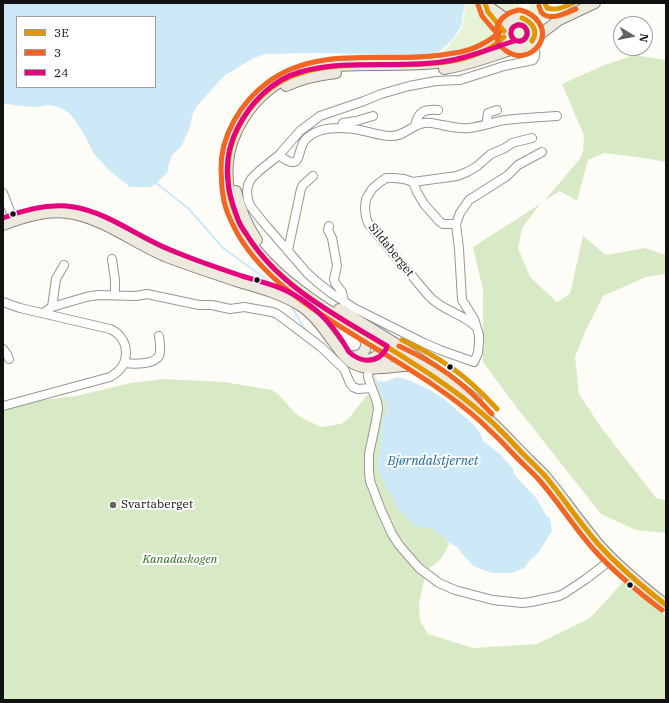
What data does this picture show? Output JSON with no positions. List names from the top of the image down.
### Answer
{
  "streets": {
    "street": ["Sildaberget"]
  },
  "water": ["Bjørndalstjernet"],
  "parks": ["Kanadaskogen"],
  "places": ["Svartaberget"],
  "lines": ["transit line 3E", "transit line 3", "transit line 24"],
  "legend": ["3E", "3", "24"],
  "north": "right"
}
